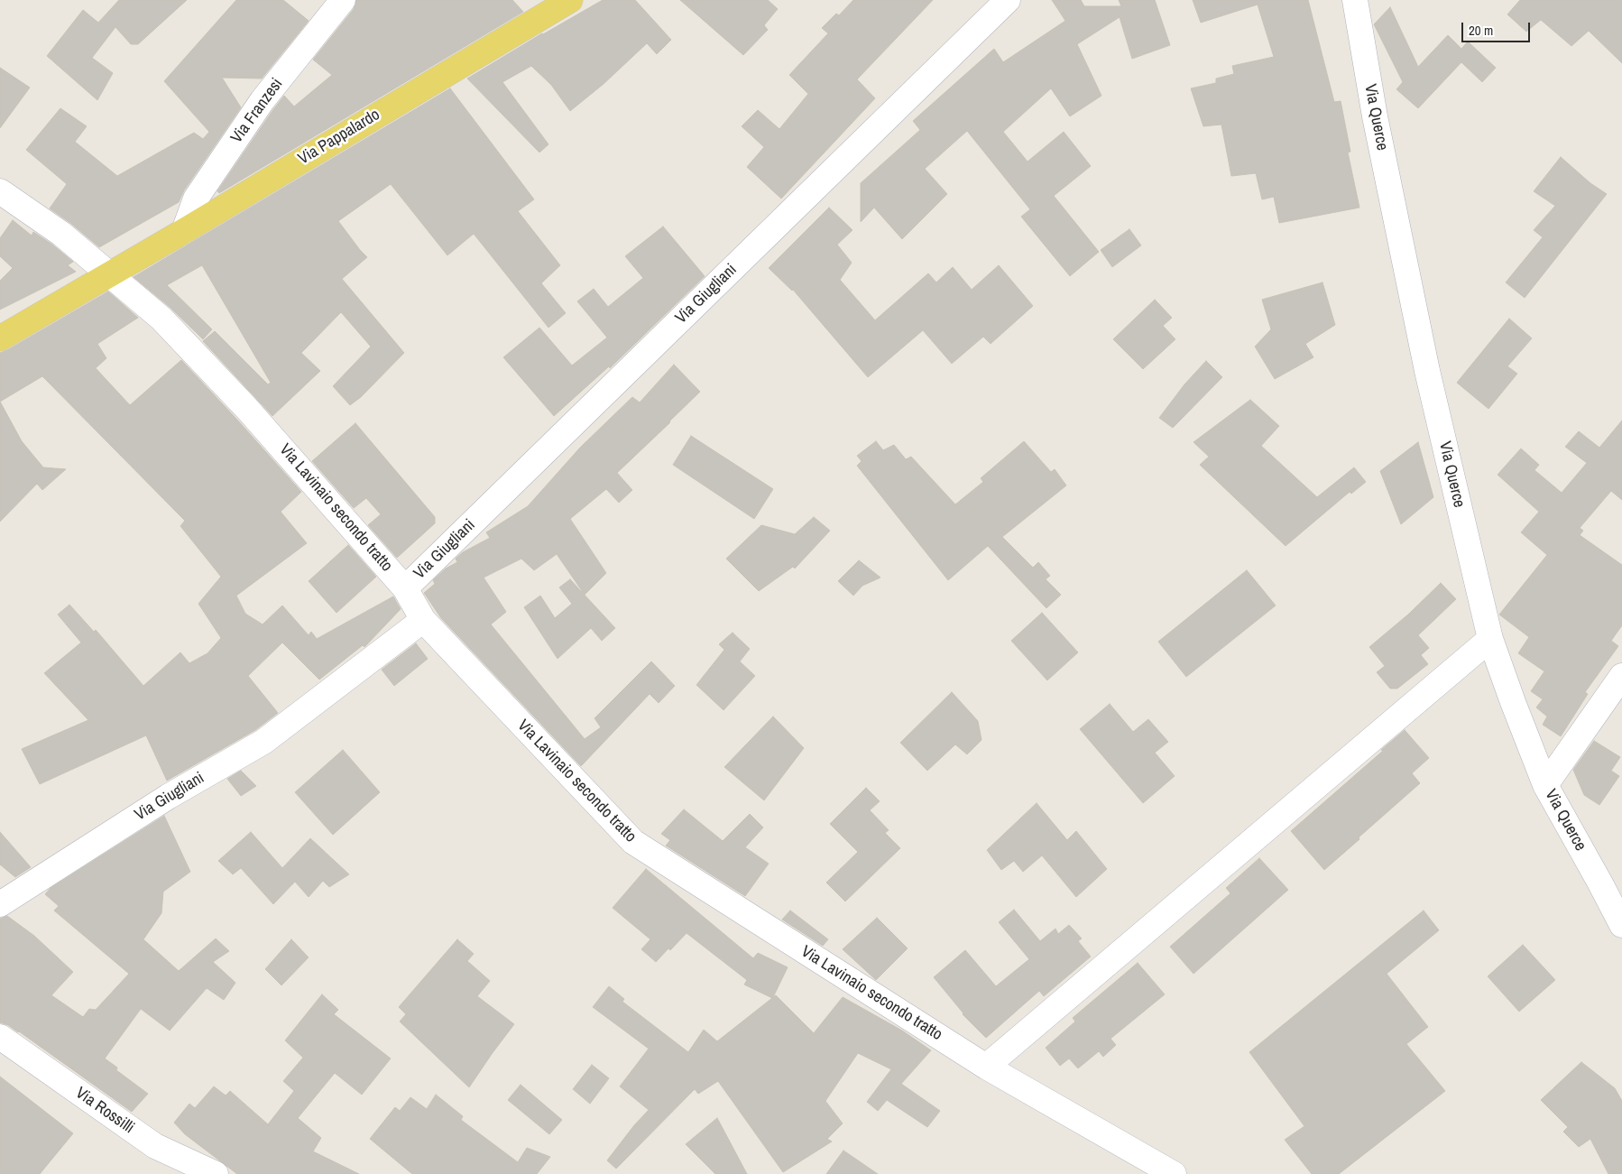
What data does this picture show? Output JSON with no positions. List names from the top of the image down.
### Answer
{
  "streets": {
    "main road": ["Via Pappalardo"],
    "street": [
      "Via Franzesi",
      "Via Querce",
      "Via Giugliani",
      "Via Lavinaio secondo tratto",
      "Via Rossilli"
    ]
  },
  "crossings": [
    ["Via Franzesi", "Via Pappalardo"],
    ["Via Pappalardo", "Via Lavinaio secondo tratto"],
    ["Via Giugliani", "Via Lavinaio secondo tratto"]
  ],
  "scale_bar": "20 m"
}
